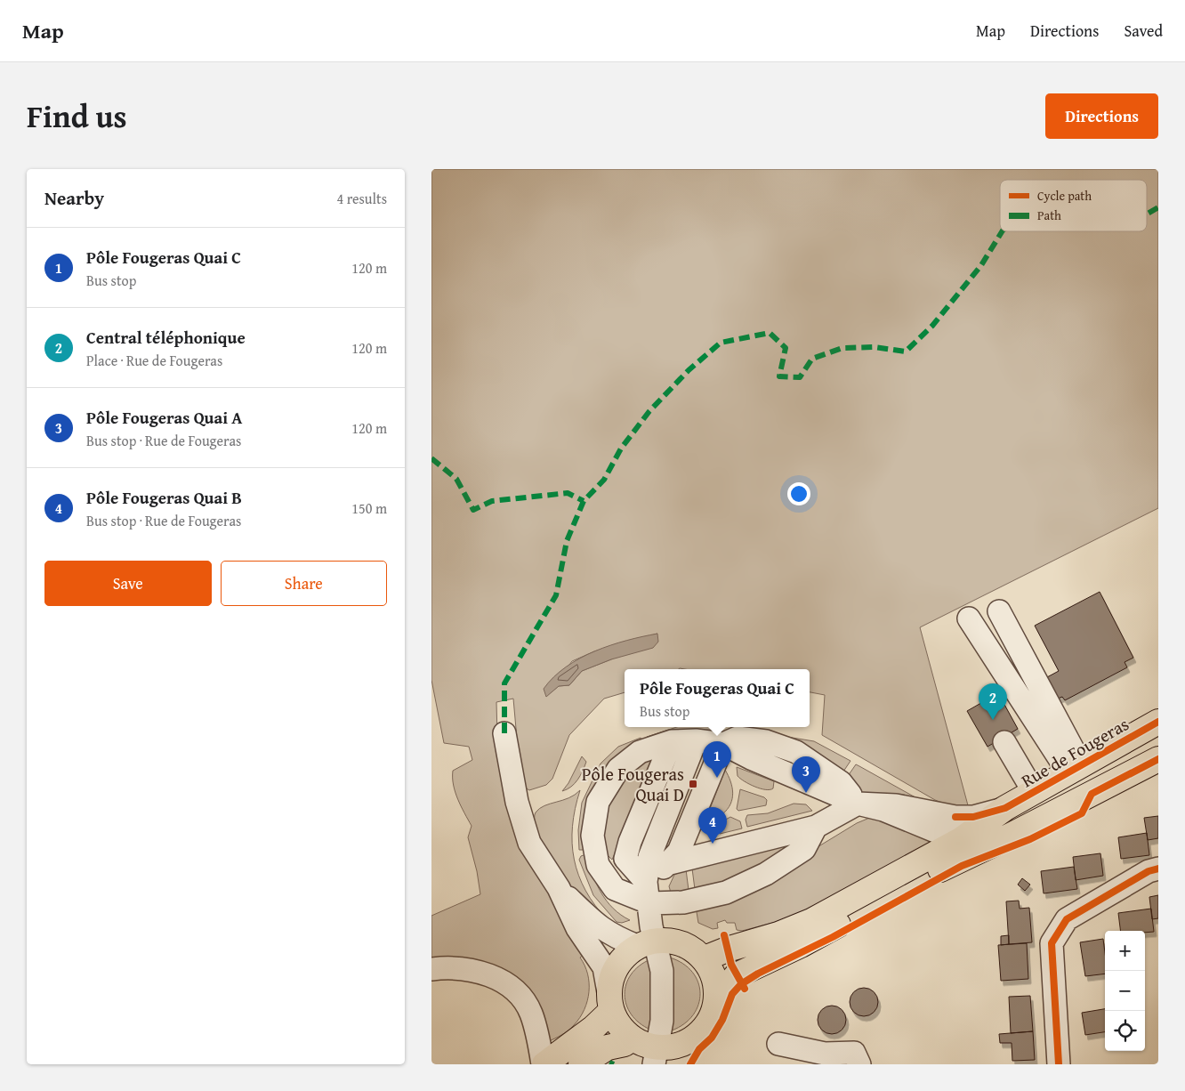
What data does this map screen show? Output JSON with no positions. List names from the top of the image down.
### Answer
{
  "streets": {
    "main road": ["Rue de Fougeras"]
  },
  "places": {
    "transit": ["Pôle Fougeras Quai D"]
  },
  "legend": ["Cycle path", "Path"],
  "page": {
    "header": "Map",
    "nav": ["Map", "Directions", "Saved"],
    "title": "Find us",
    "buttons": [
      "Directions",
      ["Save", "Share"]
    ],
    "heading": ["Nearby", "4 results"],
    "list": [
      {
        "mark": "1",
        "name": "Pôle Fougeras Quai C",
        "note": "Bus stop",
        "value": "120 m"
      },
      {
        "mark": "2",
        "name": "Central téléphonique",
        "note": "Place · Rue de Fougeras",
        "value": "120 m"
      },
      {
        "mark": "3",
        "name": "Pôle Fougeras Quai A",
        "note": "Bus stop · Rue de Fougeras",
        "value": "120 m"
      },
      {
        "mark": "4",
        "name": "Pôle Fougeras Quai B",
        "note": "Bus stop · Rue de Fougeras",
        "value": "150 m"
      }
    ],
    "popup": ["Pôle Fougeras Quai C", "Bus stop"],
    "pins": [
      "2",
      "1",
      "3",
      "4"
    ],
    "map_buttons": ["+", "−"]
  }
}
